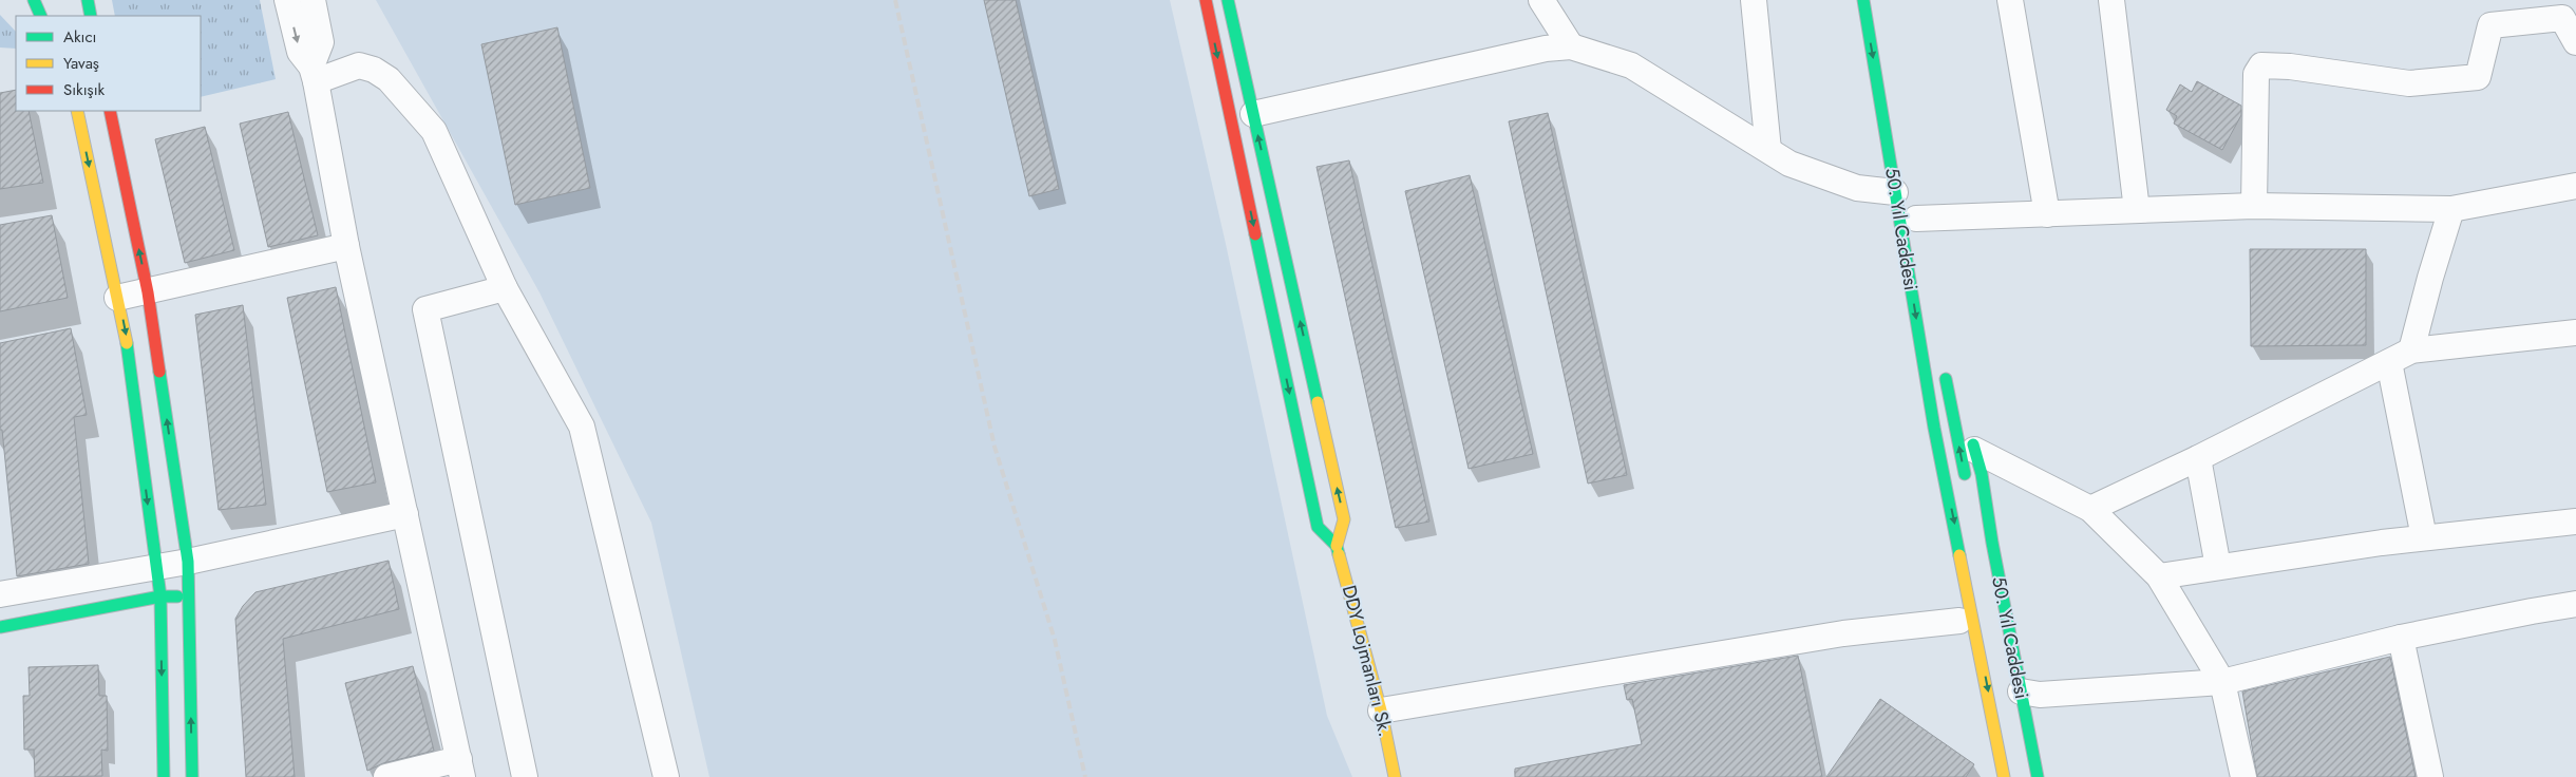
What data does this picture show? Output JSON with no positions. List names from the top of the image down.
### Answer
{
  "streets": {
    "street": ["50. Yıl Caddesi", "DDY Lojmanları Sk."]
  },
  "legend": ["Akıcı", "Yavaş", "Sıkışık"]
}
